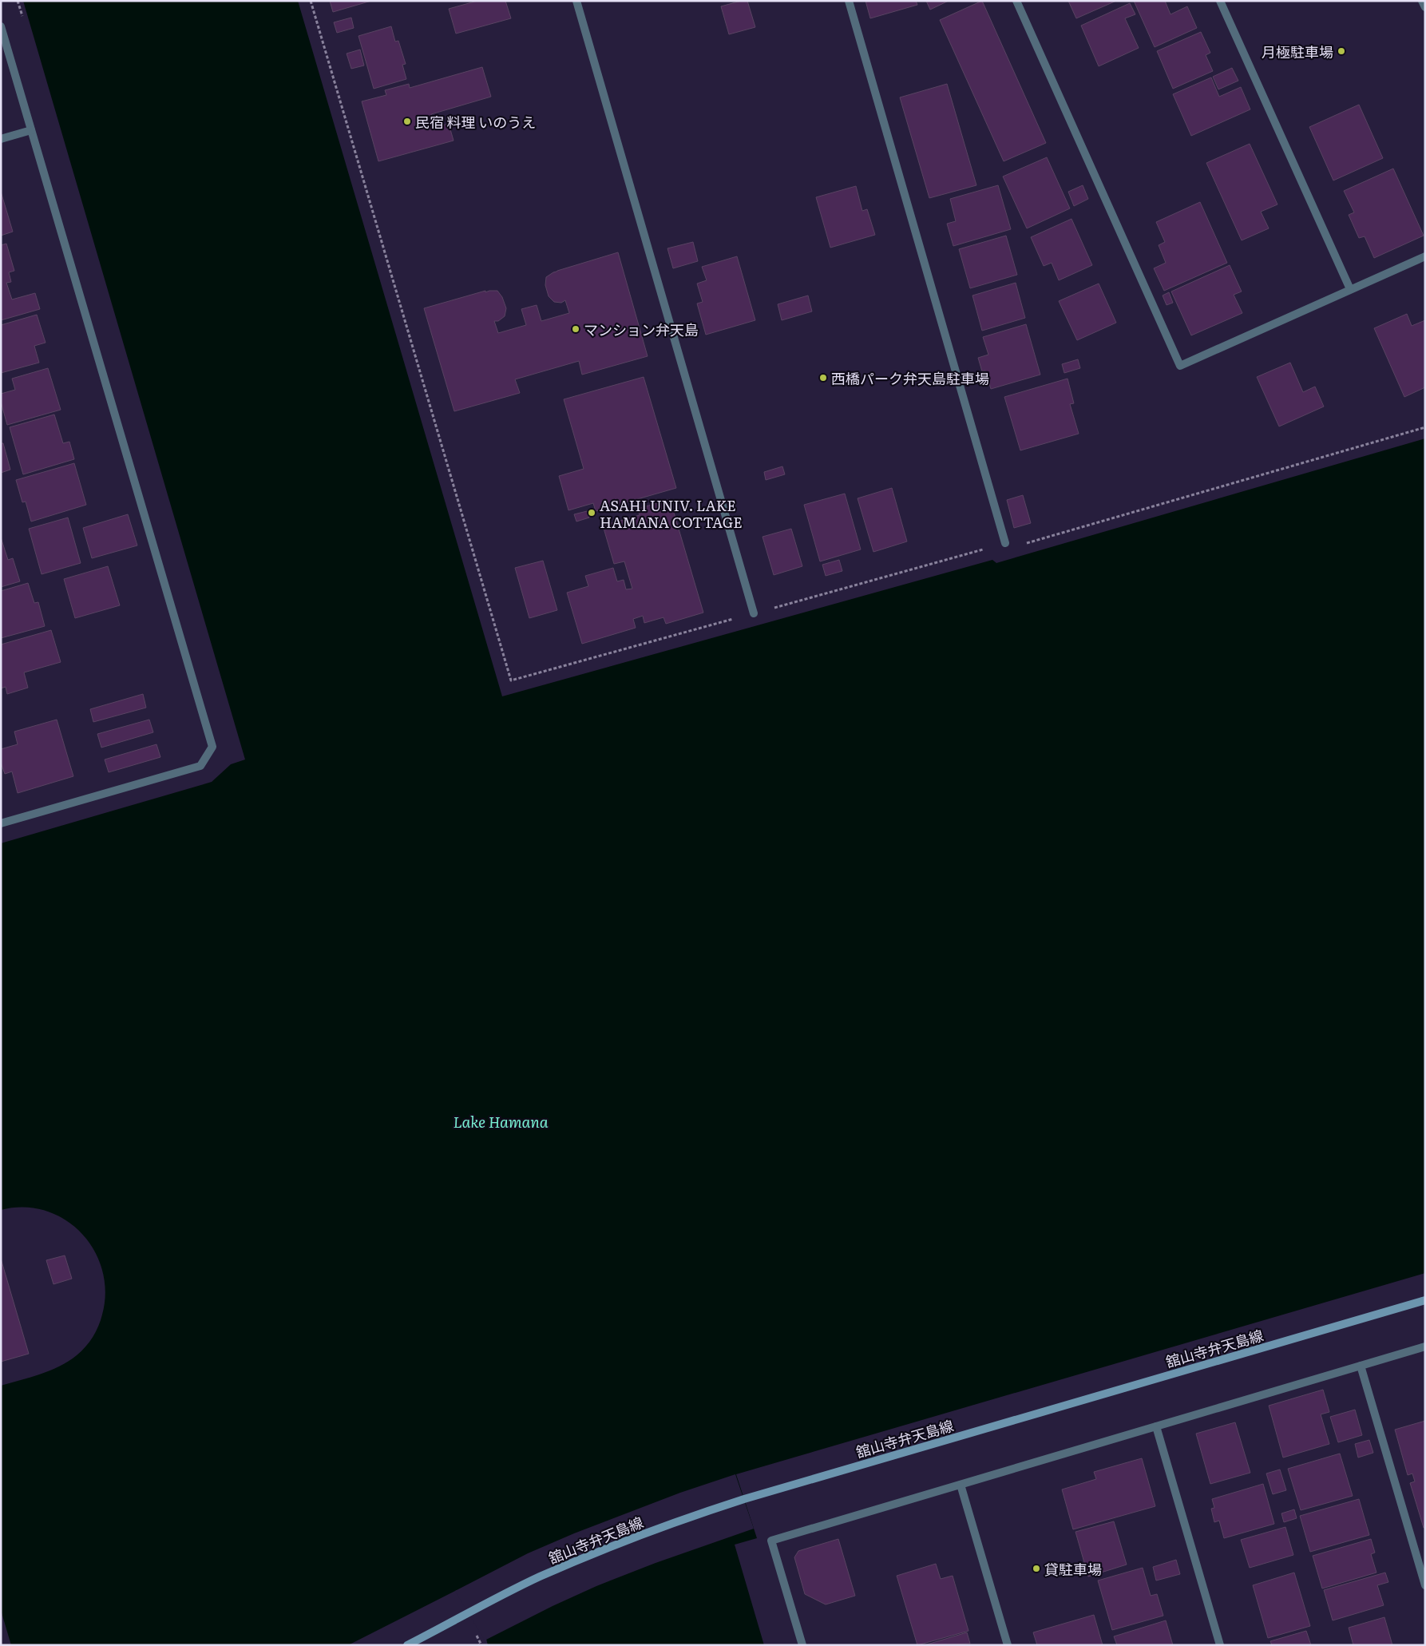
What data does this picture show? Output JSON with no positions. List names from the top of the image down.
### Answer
{
  "streets": {
    "main road": ["舘山寺弁天島線"]
  },
  "water": ["Lake Hamana"],
  "places": [
    "月極駐車場",
    "民宿 料理 いのうえ",
    "マンション弁天島",
    "西橋パーク弁天島駐車場",
    "ASAHI UNIV. LAKE HAMANA COTTAGE",
    "貸駐車場"
  ]
}
